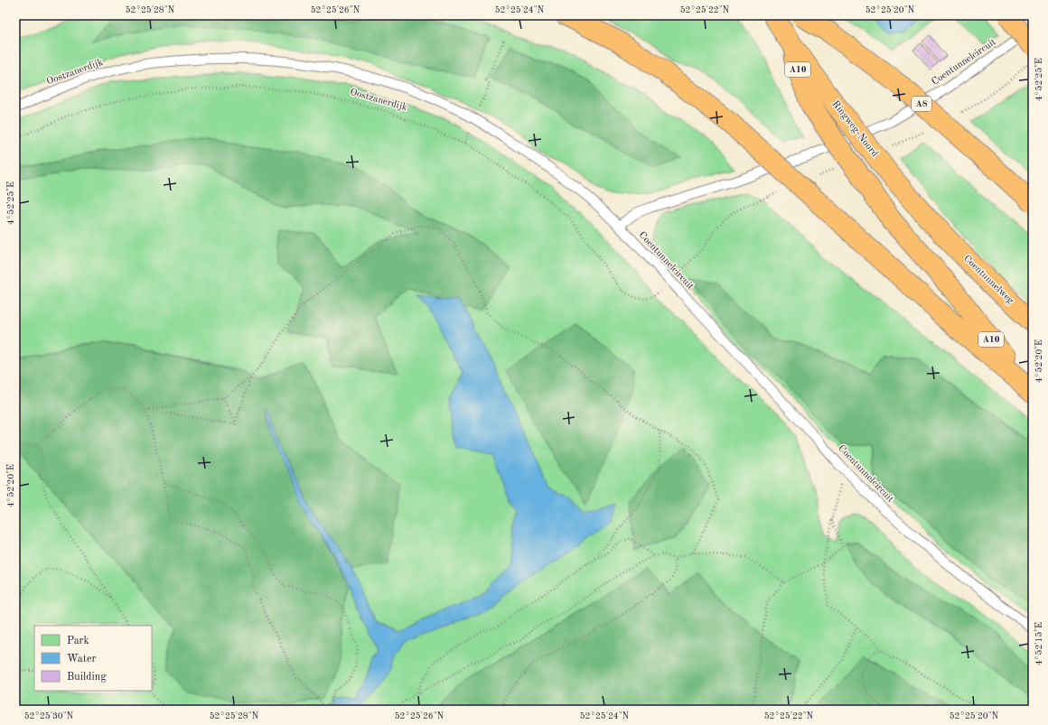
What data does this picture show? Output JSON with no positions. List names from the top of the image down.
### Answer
{
  "streets": {
    "highway": [
      "A10",
      "A8",
      "Ringweg-Noord",
      "Coentunnelweg"
    ],
    "lane": ["Coentunnelcircuit", "Oostzanerdijk"]
  },
  "crossings": [
    ["Coentunnelcircuit", "Oostzanerdijk"],
    ["A10", "Ringweg-Noord"],
    ["Ringweg-Noord", "Coentunnelweg"]
  ],
  "legend": ["Park", "Water", "Building"],
  "coordinates": [
    "52°25'28\"N",
    "52°25'26\"N",
    "52°25'24\"N",
    "52°25'22\"N",
    "52°25'20\"N",
    "4°52'25\"E",
    "4°52'20\"E",
    "4°52'15\"E",
    "52°25'30\"N"
  ]
}
